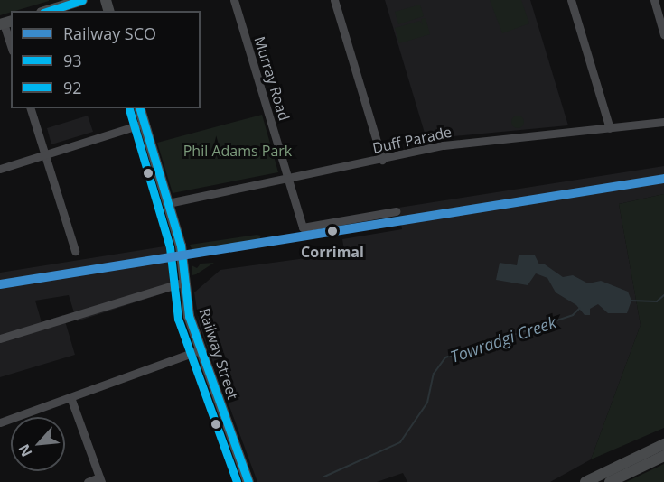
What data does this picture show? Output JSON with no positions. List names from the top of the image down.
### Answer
{
  "streets": {
    "main road": ["Railway Street"],
    "street": ["Murray Road", "Duff Parade"]
  },
  "crossings": [
    ["Murray Road", "Duff Parade"],
    ["Duff Parade", "Railway Street"]
  ],
  "water": ["Towradgi Creek"],
  "parks": ["Phil Adams Park"],
  "places": ["Corrimal"],
  "lines": ["transit line 93", "transit line 92", "rail line SCO"],
  "legend": ["Railway SCO", "93", "92"],
  "north": "bottom left"
}
